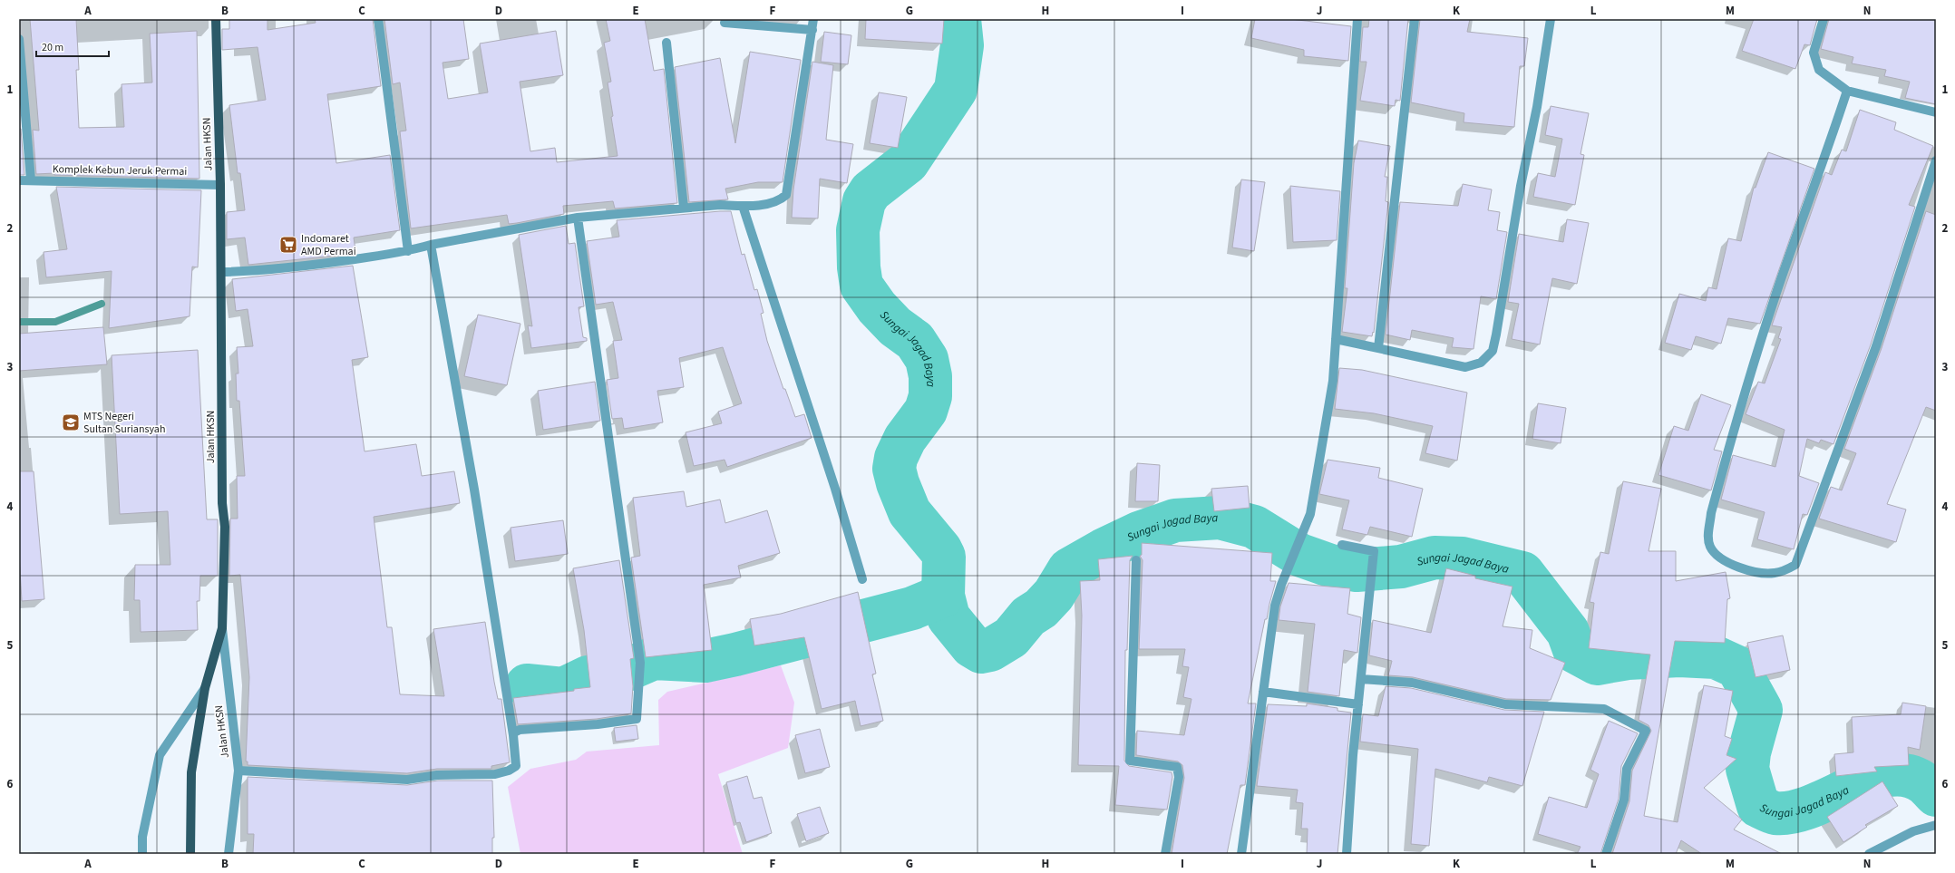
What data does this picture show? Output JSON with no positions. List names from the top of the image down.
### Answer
{
  "streets": {
    "main road": ["Jalan HKSN"],
    "street": ["Komplek Kebun Jeruk Permai"]
  },
  "crossings": [
    ["Jalan HKSN", "Komplek Kebun Jeruk Permai"]
  ],
  "water": ["Sungai Jagad Baya"],
  "places": {
    "supermarket": ["Indomaret AMD Permai"],
    "school or university": ["MTS Negeri Sultan Suriansyah"]
  },
  "scale_bar": "20 m",
  "grid": {
    "columns": [
      "A",
      "B",
      "C",
      "D",
      "E",
      "F",
      "G",
      "H",
      "I",
      "J",
      "K",
      "L",
      "M",
      "N"
    ],
    "rows": [
      "1",
      "2",
      "3",
      "4",
      "5",
      "6"
    ]
  }
}
